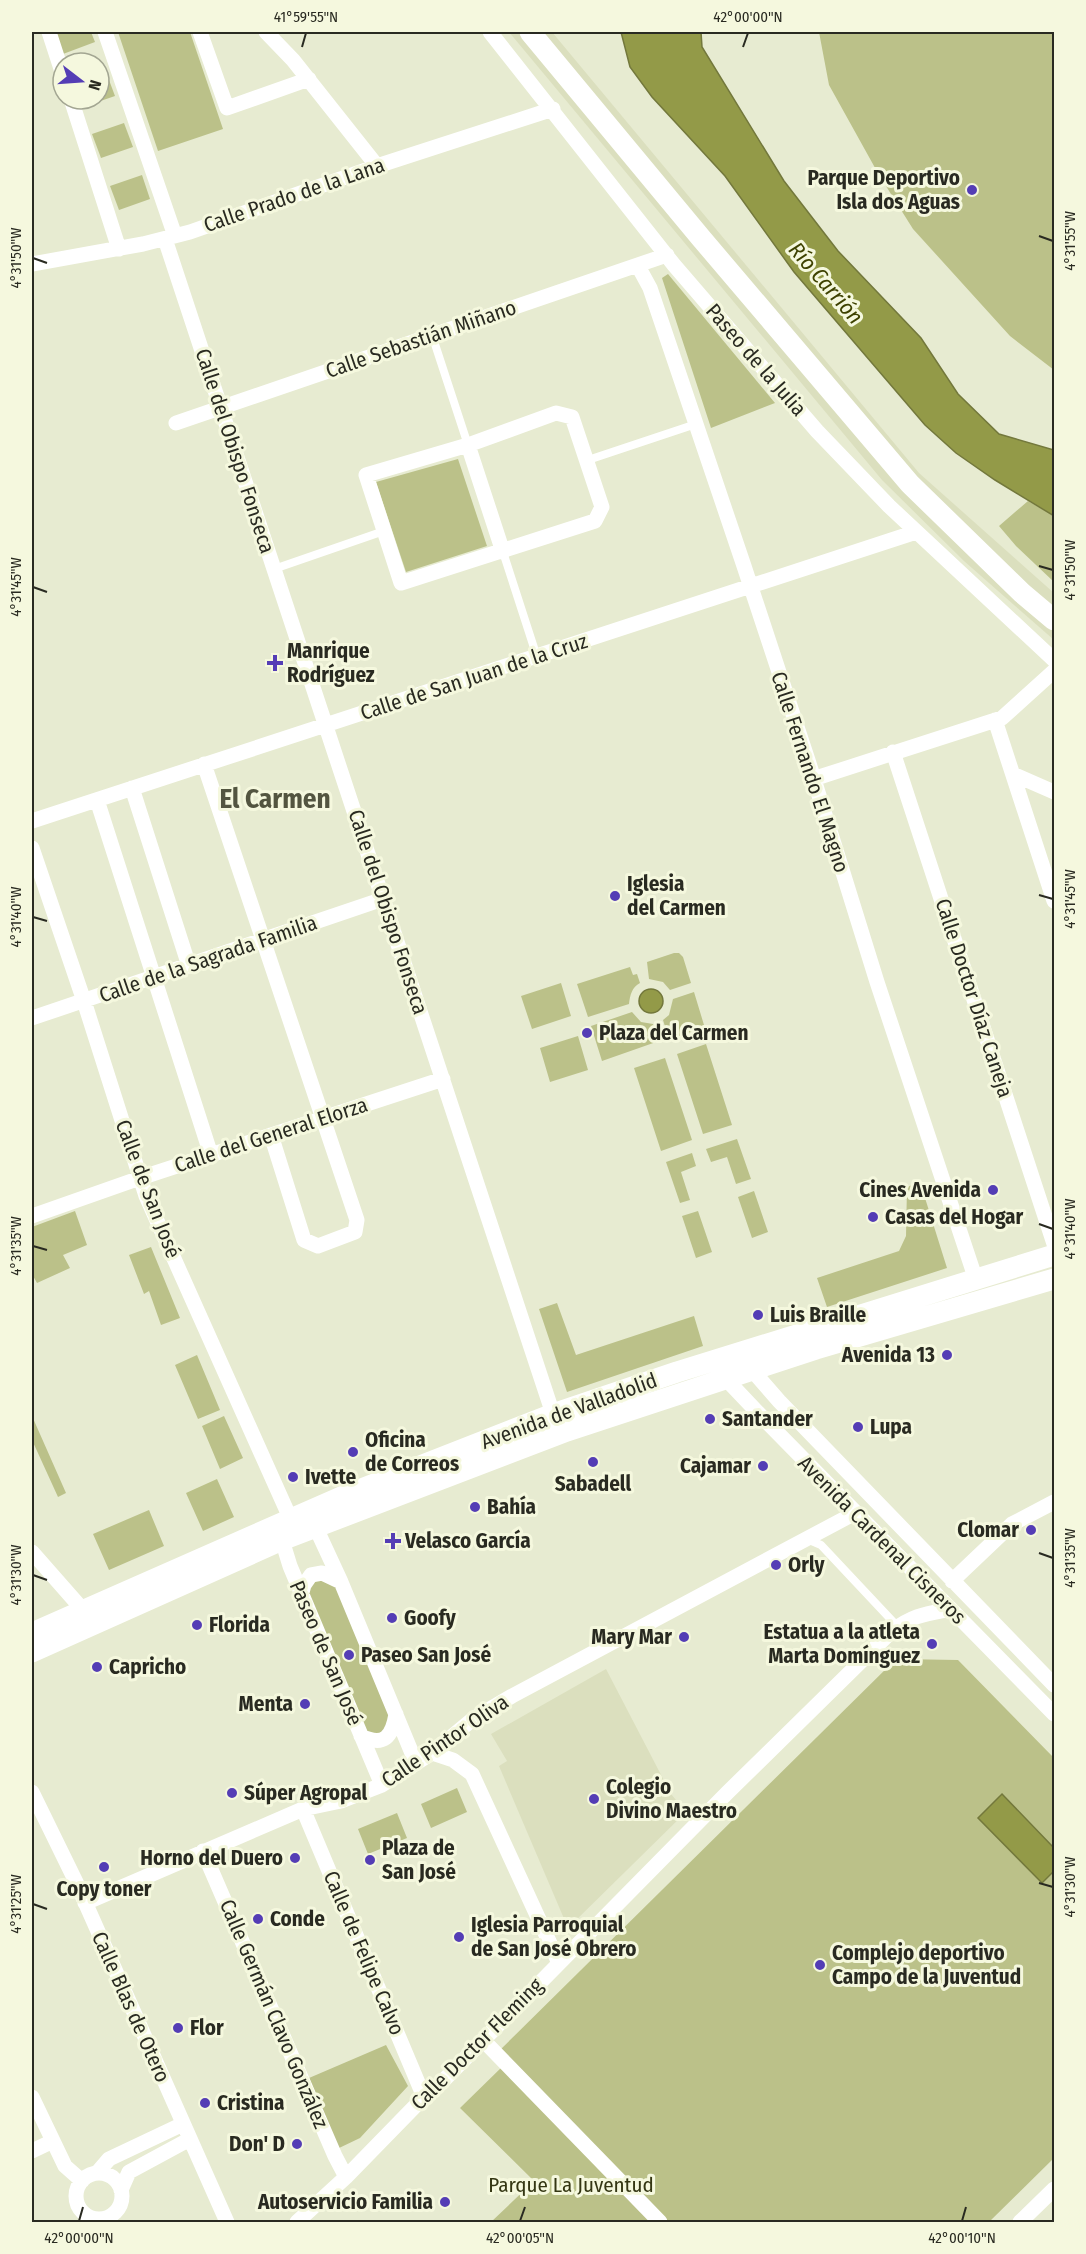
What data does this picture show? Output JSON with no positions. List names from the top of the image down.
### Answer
{
  "streets": {
    "main road": ["Paseo de la Julia", "Avenida de Valladolid"],
    "street": [
      "Calle Prado de la Lana",
      "Calle Sebastián Miñano",
      "Calle del Obispo Fonseca",
      "Calle de San Juan de la Cruz",
      "Calle Fernando El Magno",
      "Calle de la Sagrada Familia",
      "Calle Doctor Díaz Caneja",
      "Calle del General Elorza",
      "Calle de San José",
      "Avenida Cardenal Cisneros",
      "Paseo de San José",
      "Calle Pintor Oliva",
      "Calle de Felipe Calvo",
      "Calle Blas de Otero",
      "Calle Germán Clavo González",
      "Calle Doctor Fleming"
    ]
  },
  "crossings": [
    ["Calle Prado de la Lana", "Paseo de la Julia"],
    ["Calle Prado de la Lana", "Calle del Obispo Fonseca"],
    ["Calle Sebastián Miñano", "Paseo de la Julia"],
    ["Calle Sebastián Miñano", "Calle del Obispo Fonseca"],
    ["Calle Sebastián Miñano", "Calle Fernando El Magno"],
    ["Paseo de la Julia", "Calle de San Juan de la Cruz"],
    ["Calle del Obispo Fonseca", "Calle de San Juan de la Cruz"],
    ["Calle del Obispo Fonseca", "Calle de la Sagrada Familia"],
    ["Calle del Obispo Fonseca", "Calle del General Elorza"],
    ["Calle del Obispo Fonseca", "Avenida de Valladolid"],
    ["Calle de San Juan de la Cruz", "Calle Fernando El Magno"],
    ["Calle Fernando El Magno", "Avenida de Valladolid"],
    ["Calle de la Sagrada Familia", "Calle de San José"],
    ["Calle del General Elorza", "Calle de San José"],
    ["Calle de San José", "Avenida de Valladolid"],
    ["Avenida de Valladolid", "Avenida Cardenal Cisneros"],
    ["Avenida de Valladolid", "Paseo de San José"],
    ["Avenida Cardenal Cisneros", "Calle Pintor Oliva"],
    ["Avenida Cardenal Cisneros", "Calle Doctor Fleming"],
    ["Paseo de San José", "Calle Pintor Oliva"],
    ["Calle Pintor Oliva", "Calle de Felipe Calvo"],
    ["Calle Pintor Oliva", "Calle Blas de Otero"],
    ["Calle Pintor Oliva", "Calle Germán Clavo González"],
    ["Calle de Felipe Calvo", "Calle Doctor Fleming"],
    ["Calle Germán Clavo González", "Calle Doctor Fleming"]
  ],
  "districts": ["El Carmen"],
  "water": ["Río Carrión"],
  "parks": ["Parque La Juventud"],
  "places": {
    "other": [
      "Parque Deportivo Isla dos Aguas",
      "Iglesia del Carmen",
      "Plaza del Carmen",
      "Cines Avenida",
      "Casas del Hogar",
      "Luis Braille",
      "Avenida 13",
      "Santander",
      "Lupa",
      "Oficina de Correos",
      "Sabadell",
      "Cajamar",
      "Ivette",
      "Bahía",
      "Clomar",
      "Orly",
      "Goofy",
      "Florida",
      "Mary Mar",
      "Estatua a la atleta Marta Domínguez",
      "Paseo San José",
      "Capricho",
      "Menta",
      "Súper Agropal",
      "Colegio Divino Maestro",
      "Horno del Duero",
      "Plaza de San José",
      "Copy toner",
      "Conde",
      "Iglesia Parroquial de San José Obrero",
      "Complejo deportivo Campo de la Juventud",
      "Flor",
      "Cristina",
      "Don' D",
      "Autoservicio Familia"
    ],
    "health": ["Manrique Rodríguez", "Velasco García"]
  },
  "north": "right",
  "coordinates": [
    "41°59'55\"N",
    "42°00'00\"N",
    "4°31'55\"W",
    "4°31'50\"W",
    "4°31'45\"W",
    "4°31'40\"W",
    "4°31'35\"W",
    "4°31'30\"W",
    "4°31'25\"W",
    "42°00'05\"N",
    "42°00'10\"N"
  ]
}
